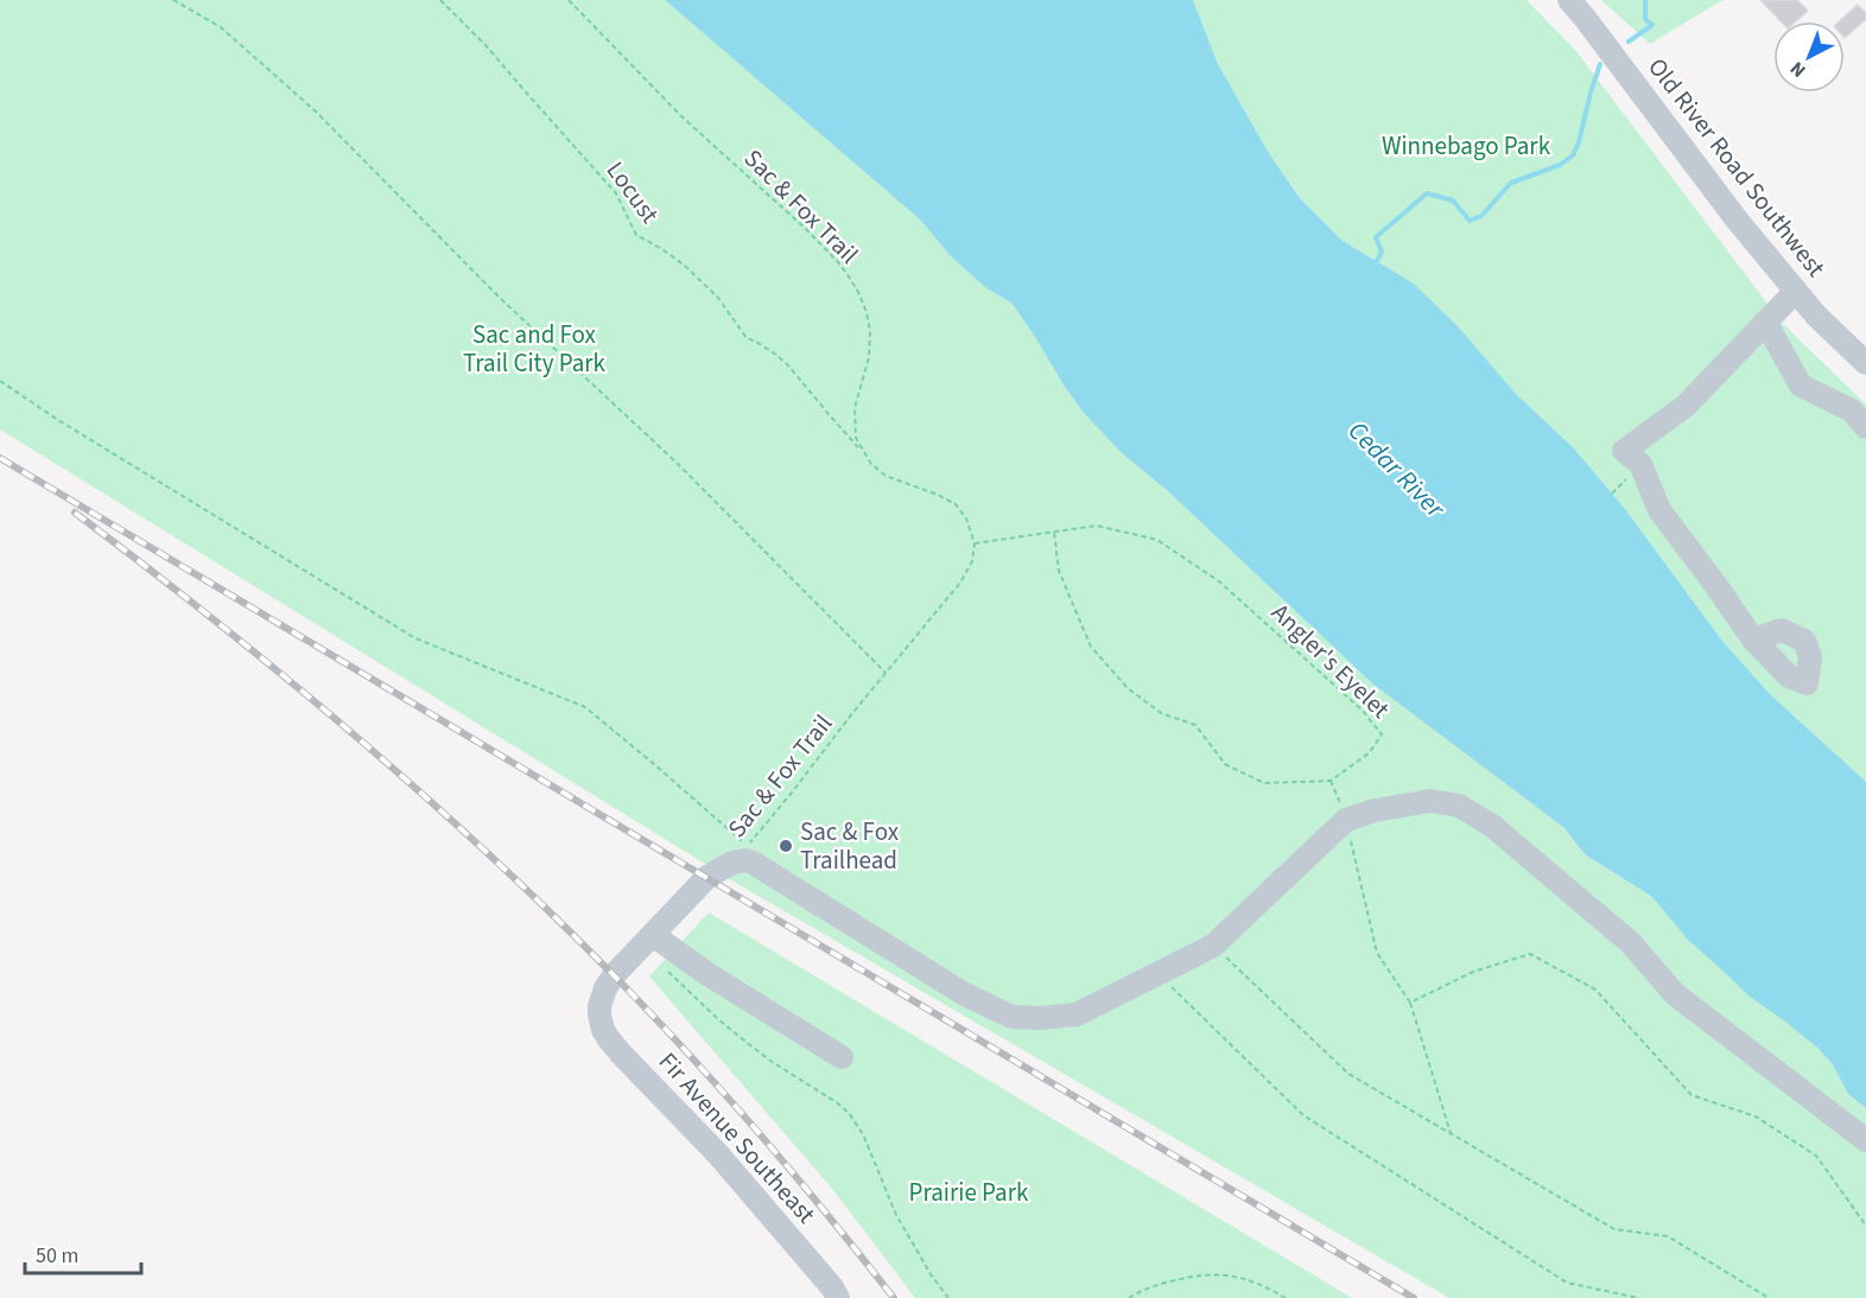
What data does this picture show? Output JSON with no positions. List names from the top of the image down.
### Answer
{
  "streets": {
    "street": ["Old River Road Southwest", "Fir Avenue Southeast"],
    "path": ["Locust", "Sac & Fox Trail", "Angler's Eyelet"]
  },
  "crossings": [
    ["Locust", "Sac & Fox Trail"],
    ["Sac & Fox Trail", "Angler's Eyelet"]
  ],
  "water": ["Cedar River"],
  "parks": ["Winnebago Park", "Sac and Fox Trail City Park", "Prairie Park"],
  "places": ["Sac & Fox Trailhead"],
  "scale_bar": "50 m",
  "north": "bottom left"
}
